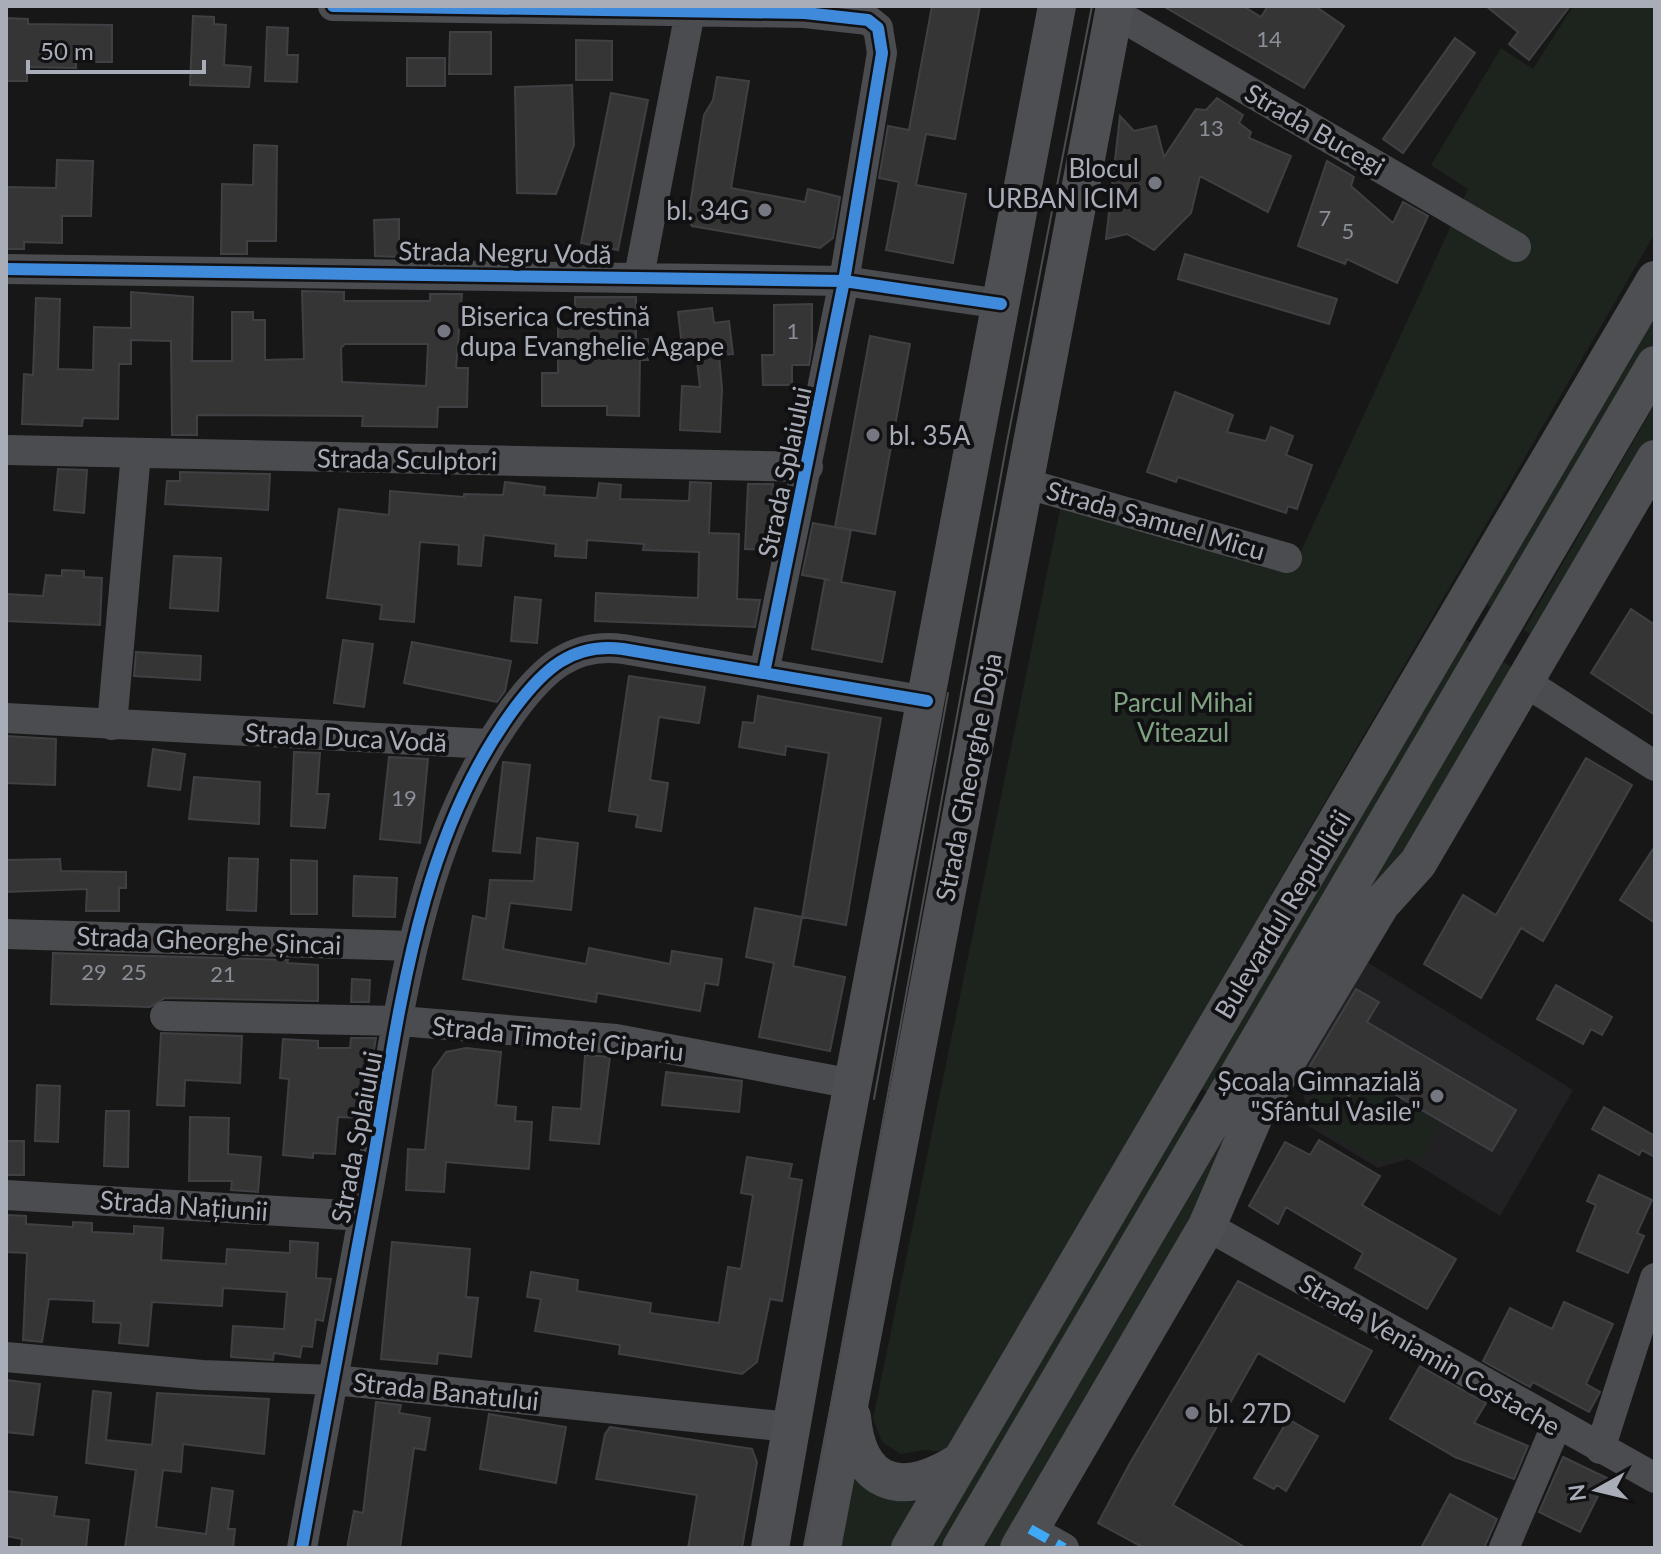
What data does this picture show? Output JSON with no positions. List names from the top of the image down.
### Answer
{
  "streets": {
    "main road": ["Strada Gheorghe Doja", "Bulevardul Republicii"],
    "street": [
      "Strada Bucegi",
      "Strada Negru Vodă",
      "Strada Sculptori",
      "Strada Splaiului",
      "Strada Samuel Micu",
      "Strada Duca Vodă",
      "Strada Gheorghe Șincai",
      "Strada Timotei Cipariu",
      "Strada Națiunii",
      "Strada Veniamin Costache",
      "Strada Banatului"
    ]
  },
  "crossings": [
    ["Strada Bucegi", "Strada Gheorghe Doja"],
    ["Strada Negru Vodă", "Strada Splaiului"],
    ["Strada Sculptori", "Strada Splaiului"],
    ["Strada Splaiului", "Strada Duca Vodă"],
    ["Strada Splaiului", "Strada Gheorghe Șincai"],
    ["Strada Splaiului", "Strada Timotei Cipariu"],
    ["Strada Splaiului", "Strada Națiunii"],
    ["Strada Splaiului", "Strada Banatului"],
    ["Strada Samuel Micu", "Strada Gheorghe Doja"]
  ],
  "parks": ["Parcul Mihai Viteazul"],
  "places": [
    "Blocul URBAN ICIM",
    "bl. 34G",
    "Biserica Crestină dupa Evanghelie Agape",
    "bl. 35A",
    "Școala Gimnazială \"Sfântul Vasile\"",
    "bl. 27D"
  ],
  "house_numbers": [
    "14",
    "13",
    "7",
    "5",
    "1",
    "19",
    "29",
    "25",
    "21"
  ],
  "scale_bar": "50 m",
  "north": "left"
}
